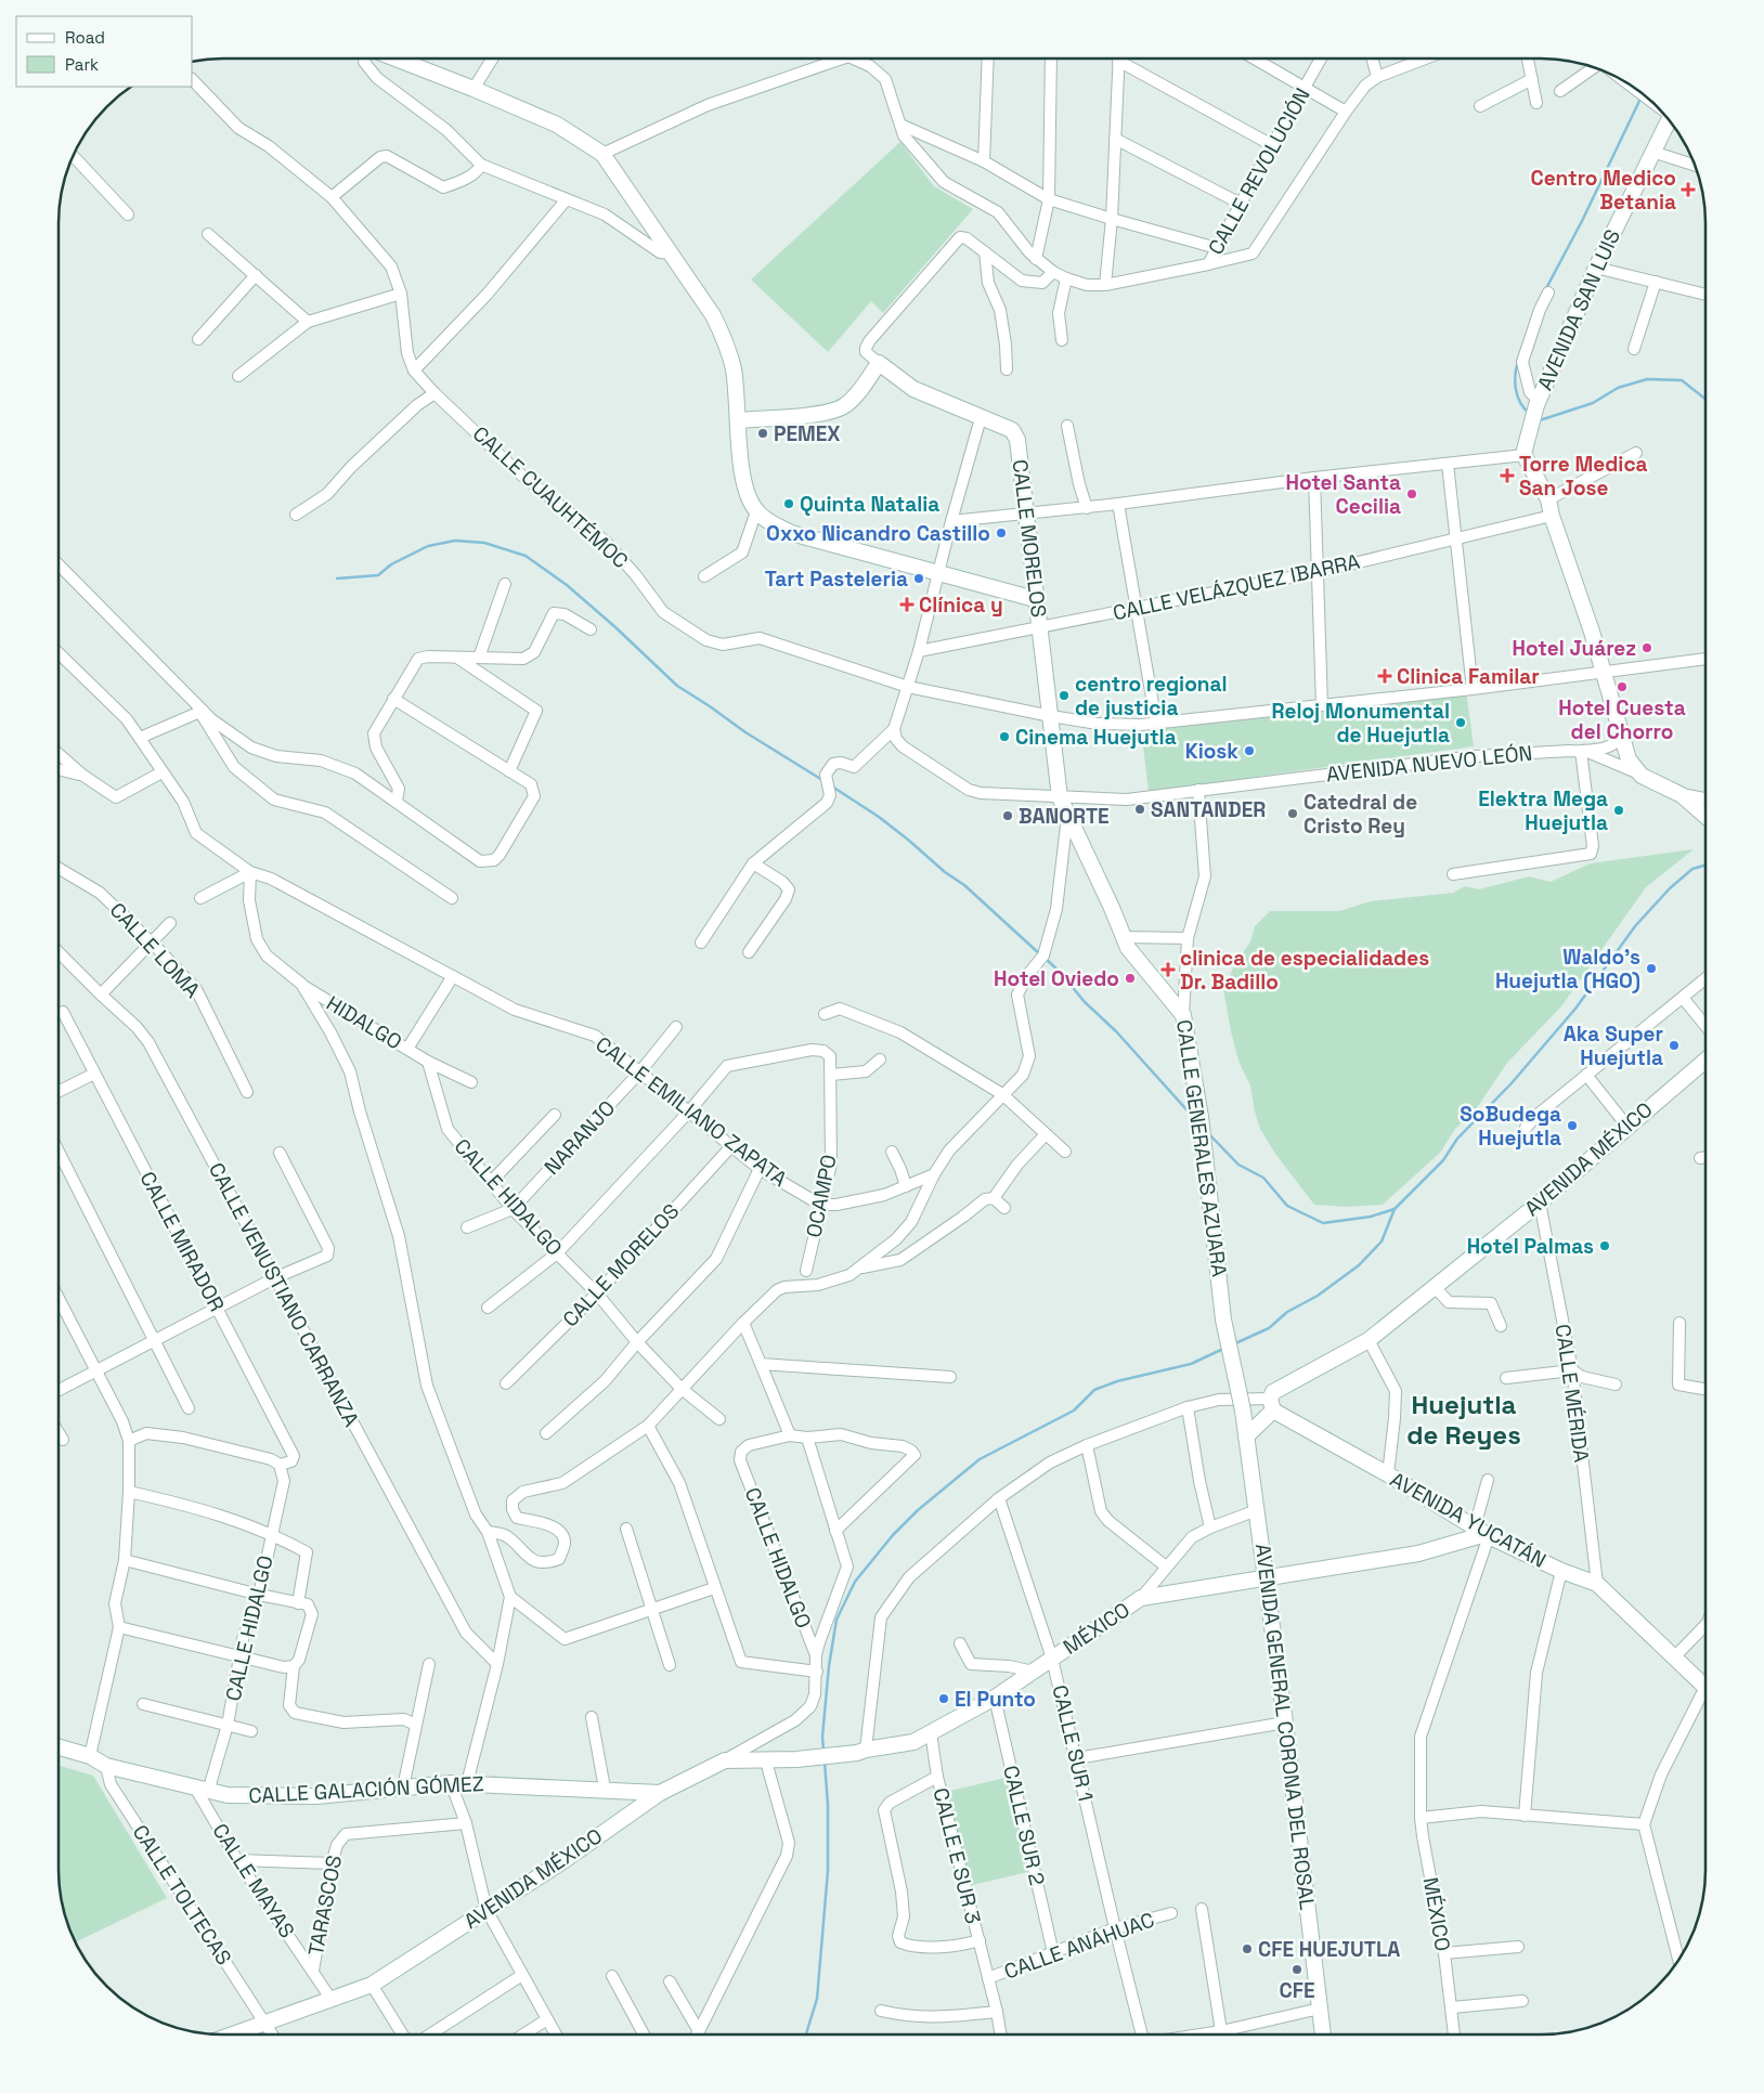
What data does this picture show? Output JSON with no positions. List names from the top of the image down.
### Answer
{
  "streets": {
    "street": [
      "CALLE REVOLUCIÓN",
      "AVENIDA SAN LUIS",
      "CALLE CUAUHTÉMOC",
      "CALLE MORELOS",
      "CALLE VELÁZQUEZ IBARRA",
      "AVENIDA NUEVO LEÓN",
      "CALLE LOMA",
      "HIDALGO",
      "CALLE EMILIANO ZAPATA",
      "NARANJO",
      "CALLE GENERALES AZUARA",
      "AVENIDA MÉXICO",
      "OCAMPO",
      "CALLE HIDALGO",
      "CALLE MIRADOR",
      "CALLE VENUSTIANO CARRANZA",
      "CALLE MÉRIDA",
      "AVENIDA YUCATÁN",
      "MÉXICO",
      "AVENIDA GENERAL CORONA DEL ROSAL",
      "CALLE SUR 1",
      "CALLE GALACIÓN GÓMEZ",
      "CALLE SUR 2",
      "CALLE E SUR 3",
      "CALLE MAYAS",
      "CALLE TOLTECAS",
      "TARASCOS",
      "CALLE ANÁHUAC"
    ]
  },
  "crossings": [
    ["CALLE CUAUHTÉMOC", "CALLE MORELOS"],
    ["CALLE MORELOS", "CALLE VELÁZQUEZ IBARRA"],
    ["CALLE MORELOS", "AVENIDA NUEVO LEÓN"],
    ["CALLE MORELOS", "CALLE EMILIANO ZAPATA"],
    ["CALLE MORELOS", "CALLE GENERALES AZUARA"],
    ["CALLE MORELOS", "CALLE HIDALGO"],
    ["AVENIDA NUEVO LEÓN", "CALLE GENERALES AZUARA"],
    ["HIDALGO", "CALLE HIDALGO"],
    ["CALLE EMILIANO ZAPATA", "NARANJO"],
    ["CALLE EMILIANO ZAPATA", "OCAMPO"],
    ["NARANJO", "CALLE HIDALGO"],
    ["CALLE GENERALES AZUARA", "AVENIDA GENERAL CORONA DEL ROSAL"],
    ["AVENIDA MÉXICO", "CALLE HIDALGO"],
    ["AVENIDA MÉXICO", "CALLE MÉRIDA"],
    ["AVENIDA MÉXICO", "AVENIDA YUCATÁN"],
    ["AVENIDA MÉXICO", "MÉXICO"],
    ["AVENIDA MÉXICO", "AVENIDA GENERAL CORONA DEL ROSAL"],
    ["AVENIDA MÉXICO", "CALLE GALACIÓN GÓMEZ"],
    ["AVENIDA MÉXICO", "CALLE MAYAS"],
    ["AVENIDA MÉXICO", "CALLE TOLTECAS"],
    ["CALLE HIDALGO", "CALLE MIRADOR"],
    ["CALLE HIDALGO", "CALLE GALACIÓN GÓMEZ"],
    ["CALLE HIDALGO", "CALLE MAYAS"],
    ["CALLE MÉRIDA", "AVENIDA YUCATÁN"],
    ["AVENIDA YUCATÁN", "MÉXICO"],
    ["MÉXICO", "AVENIDA GENERAL CORONA DEL ROSAL"],
    ["MÉXICO", "CALLE SUR 1"],
    ["MÉXICO", "CALLE SUR 2"],
    ["MÉXICO", "CALLE E SUR 3"],
    ["CALLE SUR 1", "CALLE ANÁHUAC"],
    ["CALLE GALACIÓN GÓMEZ", "CALLE MAYAS"],
    ["CALLE GALACIÓN GÓMEZ", "CALLE TOLTECAS"],
    ["CALLE SUR 2", "CALLE ANÁHUAC"],
    ["CALLE E SUR 3", "CALLE ANÁHUAC"],
    ["CALLE MAYAS", "TARASCOS"]
  ],
  "districts": ["Huejutla de Reyes"],
  "places": {
    "health": [
      "Centro Medico Betania",
      "Torre Medica San Jose",
      "Clínica y",
      "Clinica Familar",
      "clinica de especialidades Dr. Badillo"
    ],
    "other": [
      "PEMEX",
      "Hotel Santa Cecilia",
      "Quinta Natalia",
      "Oxxo Nicandro Castillo",
      "Tart Pasteleria",
      "Hotel Juárez",
      "Hotel Cuesta del Chorro",
      "centro regional de justicia",
      "Reloj Monumental de Huejutla",
      "Cinema Huejutla",
      "Kiosk",
      "SANTANDER",
      "Elektra Mega Huejutla",
      "Catedral de Cristo Rey",
      "BANORTE",
      "Waldo's Huejutla (HGO)",
      "Hotel Oviedo",
      "Aka Super Huejutla",
      "SoBudega Huejutla",
      "Hotel Palmas",
      "El Punto",
      "CFE HUEJUTLA",
      "CFE"
    ]
  },
  "legend": ["Road", "Park"]
}
